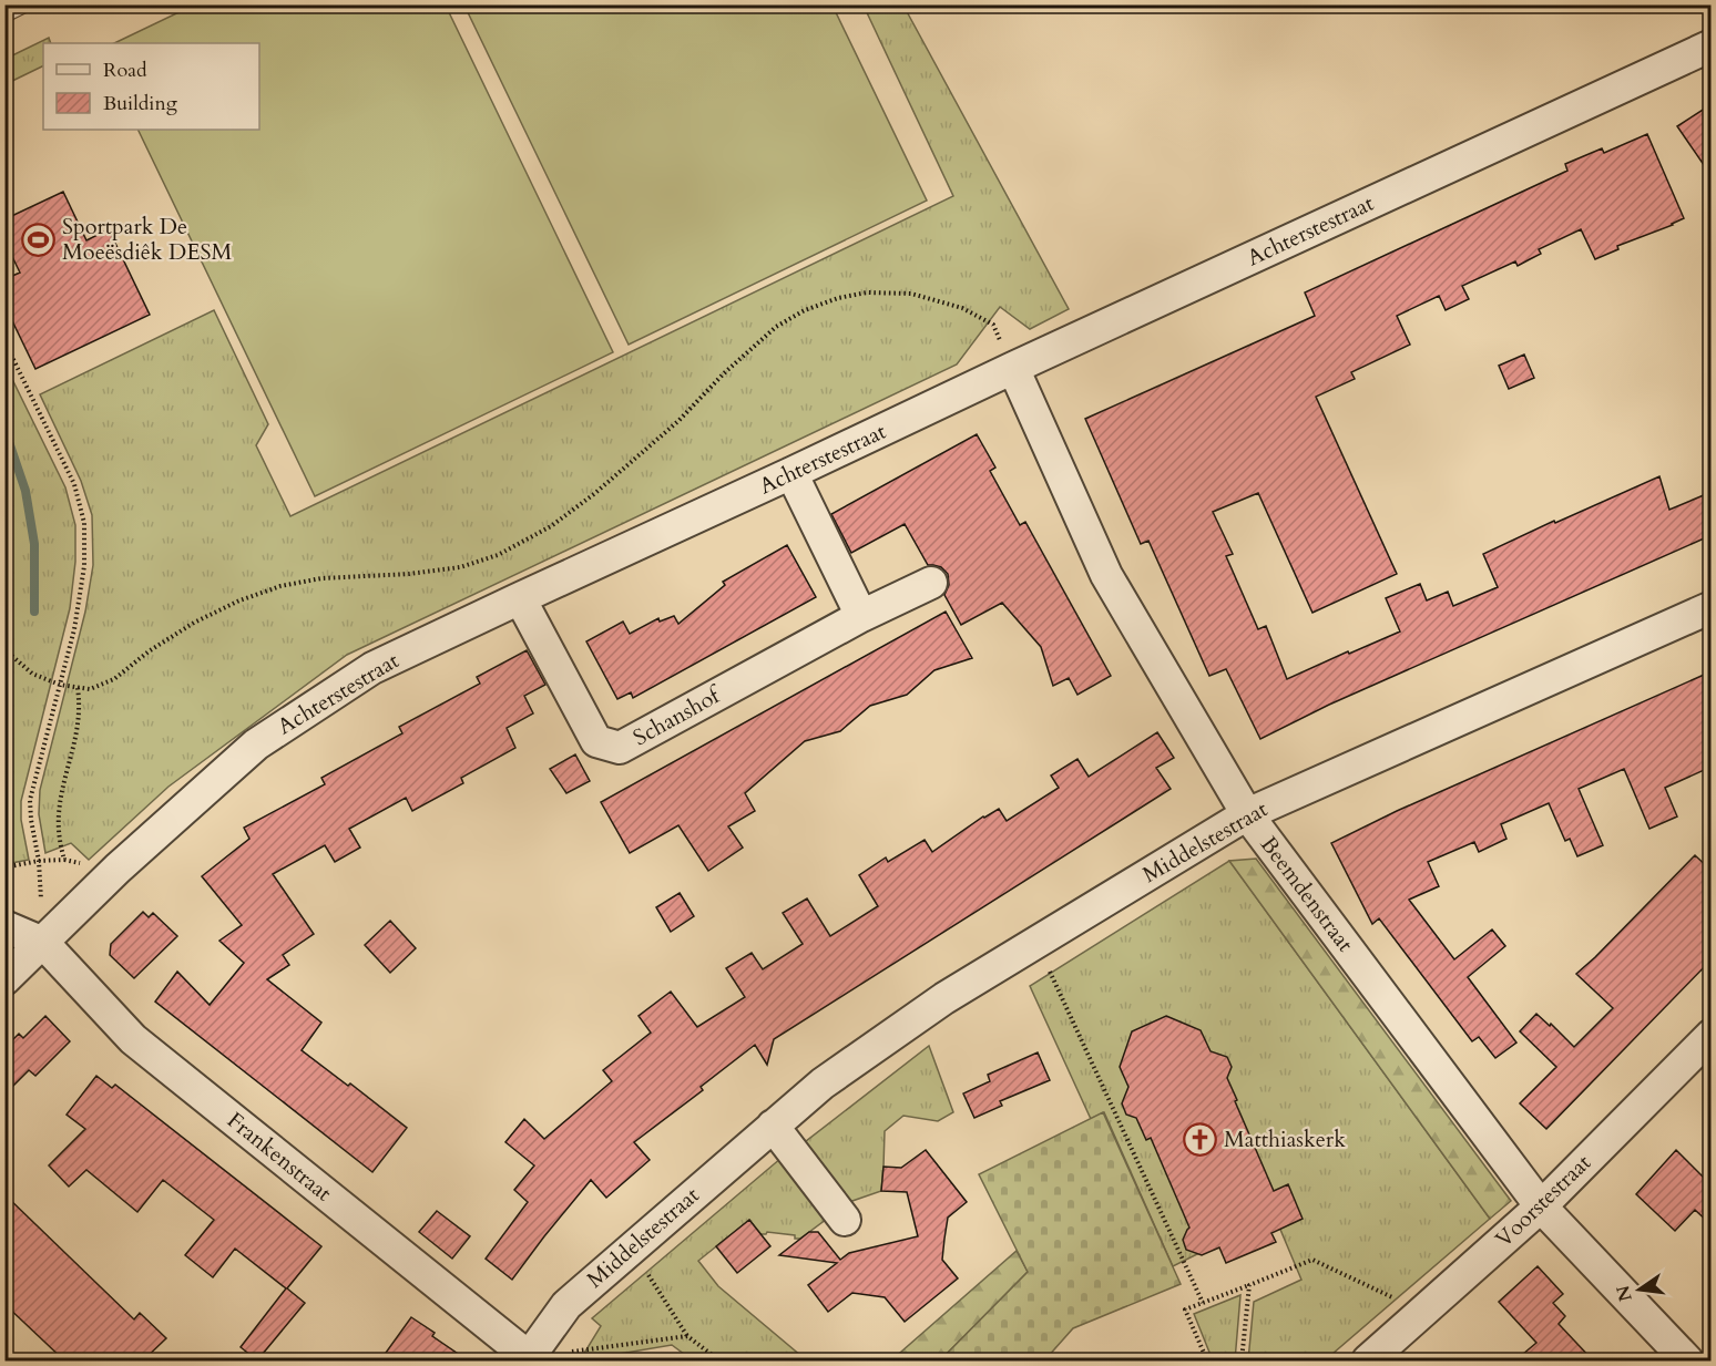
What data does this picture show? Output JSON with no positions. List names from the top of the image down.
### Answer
{
  "streets": {
    "street": [
      "Achterstestraat",
      "Schanshof",
      "Middelstestraat",
      "Beemdenstraat",
      "Frankenstraat",
      "Voorstestraat"
    ]
  },
  "crossings": [
    ["Achterstestraat", "Schanshof"],
    ["Achterstestraat", "Beemdenstraat"],
    ["Achterstestraat", "Frankenstraat"],
    ["Middelstestraat", "Beemdenstraat"],
    ["Middelstestraat", "Frankenstraat"],
    ["Beemdenstraat", "Voorstestraat"]
  ],
  "places": {
    "sports": ["Sportpark De Moeësdiêk DESM"],
    "church": ["Matthiaskerk"]
  },
  "legend": ["Road", "Building"],
  "north": "left"
}
